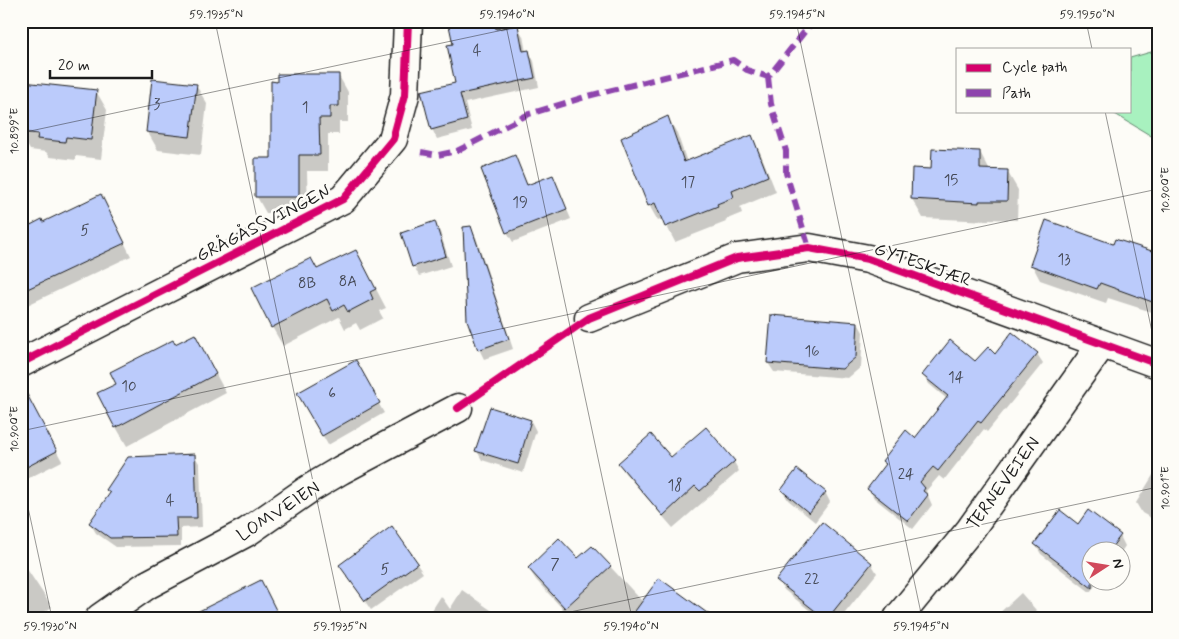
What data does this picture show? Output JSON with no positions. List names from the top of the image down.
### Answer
{
  "streets": {
    "street": [
      "GRÅGÅSSVINGEN",
      "GYTESKJÆR",
      "TERNEVEIEN",
      "LOMVEIEN"
    ]
  },
  "crossings": [
    ["GYTESKJÆR", "TERNEVEIEN"]
  ],
  "house_numbers": [
    "4",
    "3",
    "1",
    "15",
    "17",
    "19",
    "5",
    "13",
    "8A",
    "8B",
    "16",
    "14",
    "10",
    "6",
    "24",
    "18",
    "4",
    "7",
    "5",
    "22"
  ],
  "legend": ["Cycle path", "Path"],
  "scale_bar": "20 m",
  "north": "right",
  "coordinates": [
    "59.1935°N",
    "59.1940°N",
    "59.1945°N",
    "59.1950°N",
    "10.899°E",
    "10.900°E",
    "10.901°E",
    "59.1930°N"
  ]
}
